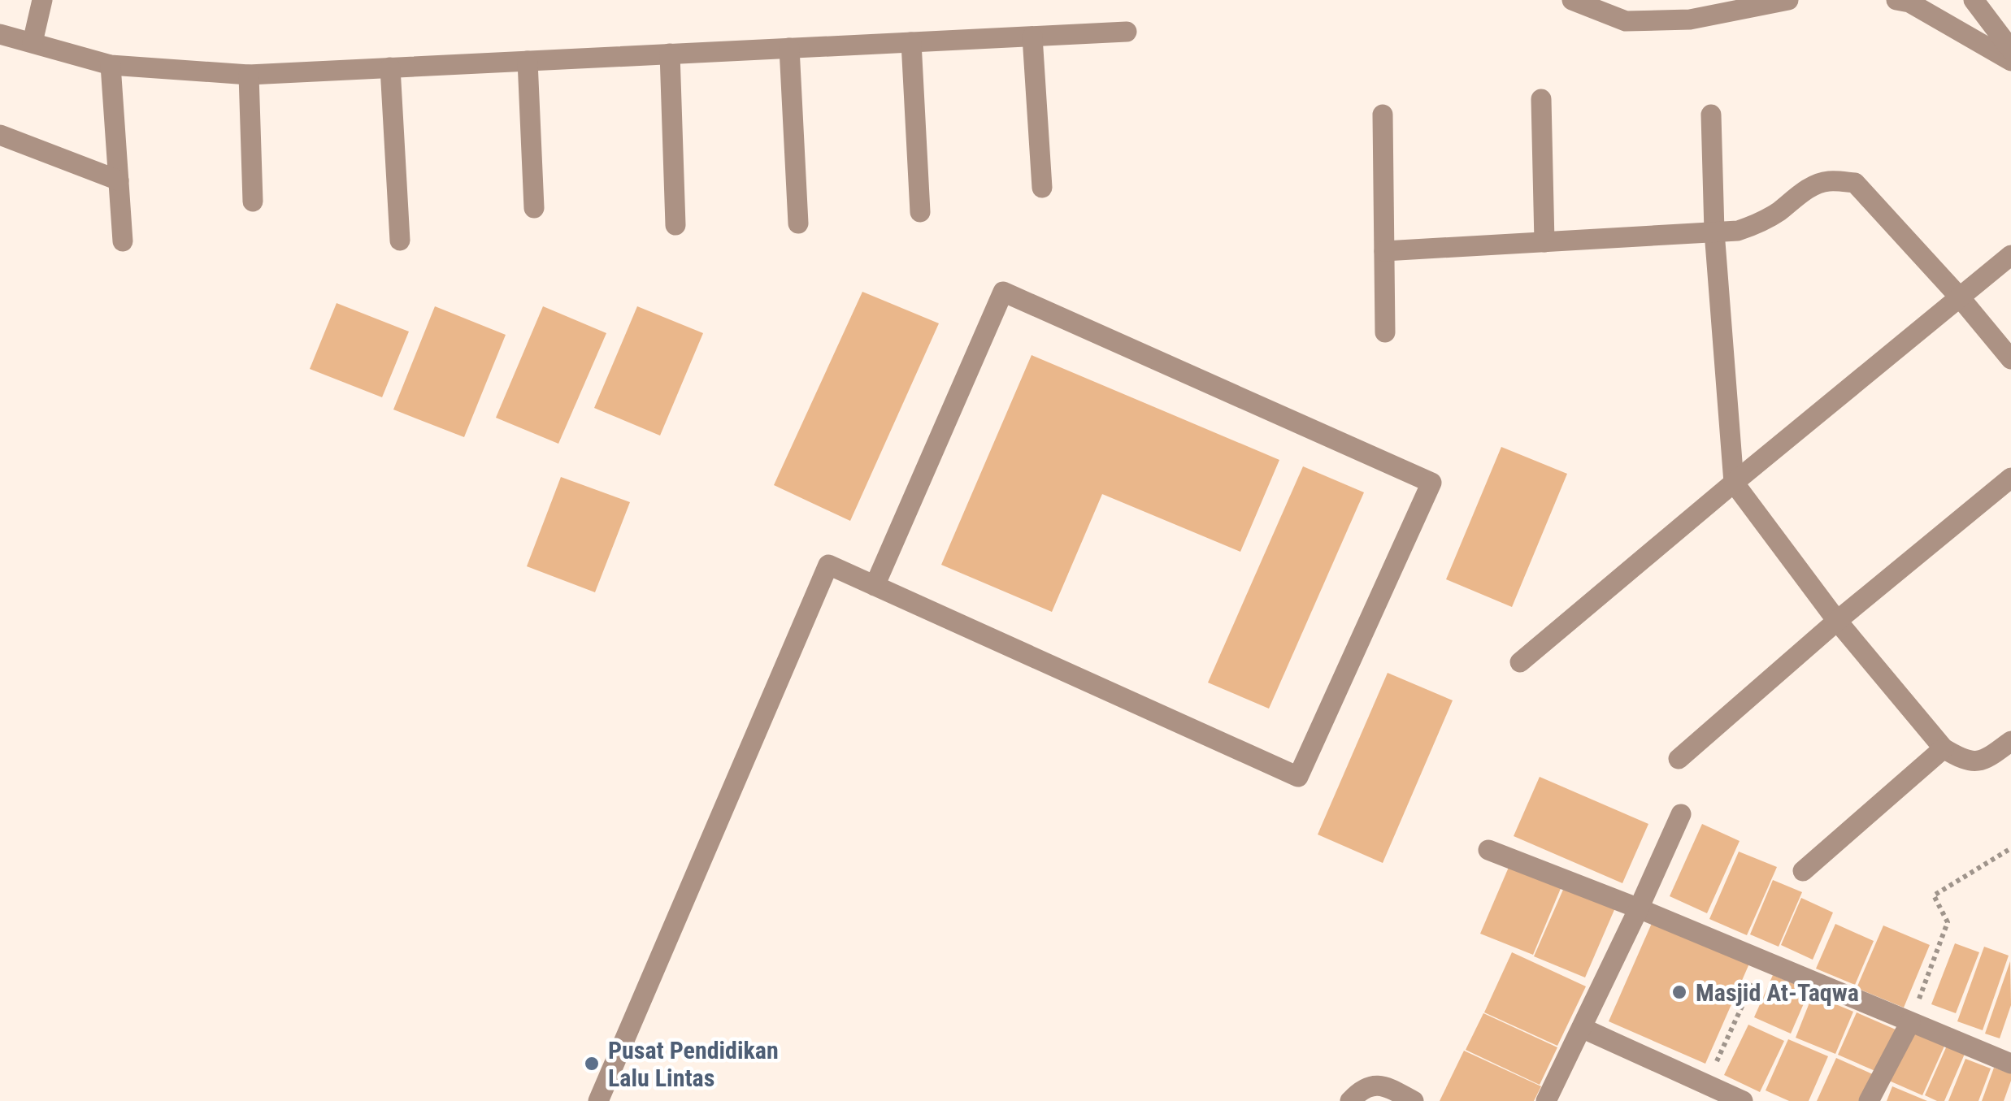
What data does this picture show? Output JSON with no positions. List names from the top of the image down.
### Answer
{
  "places": ["Masjid At-Taqwa", "Pusat Pendidikan Lalu Lintas"]
}
